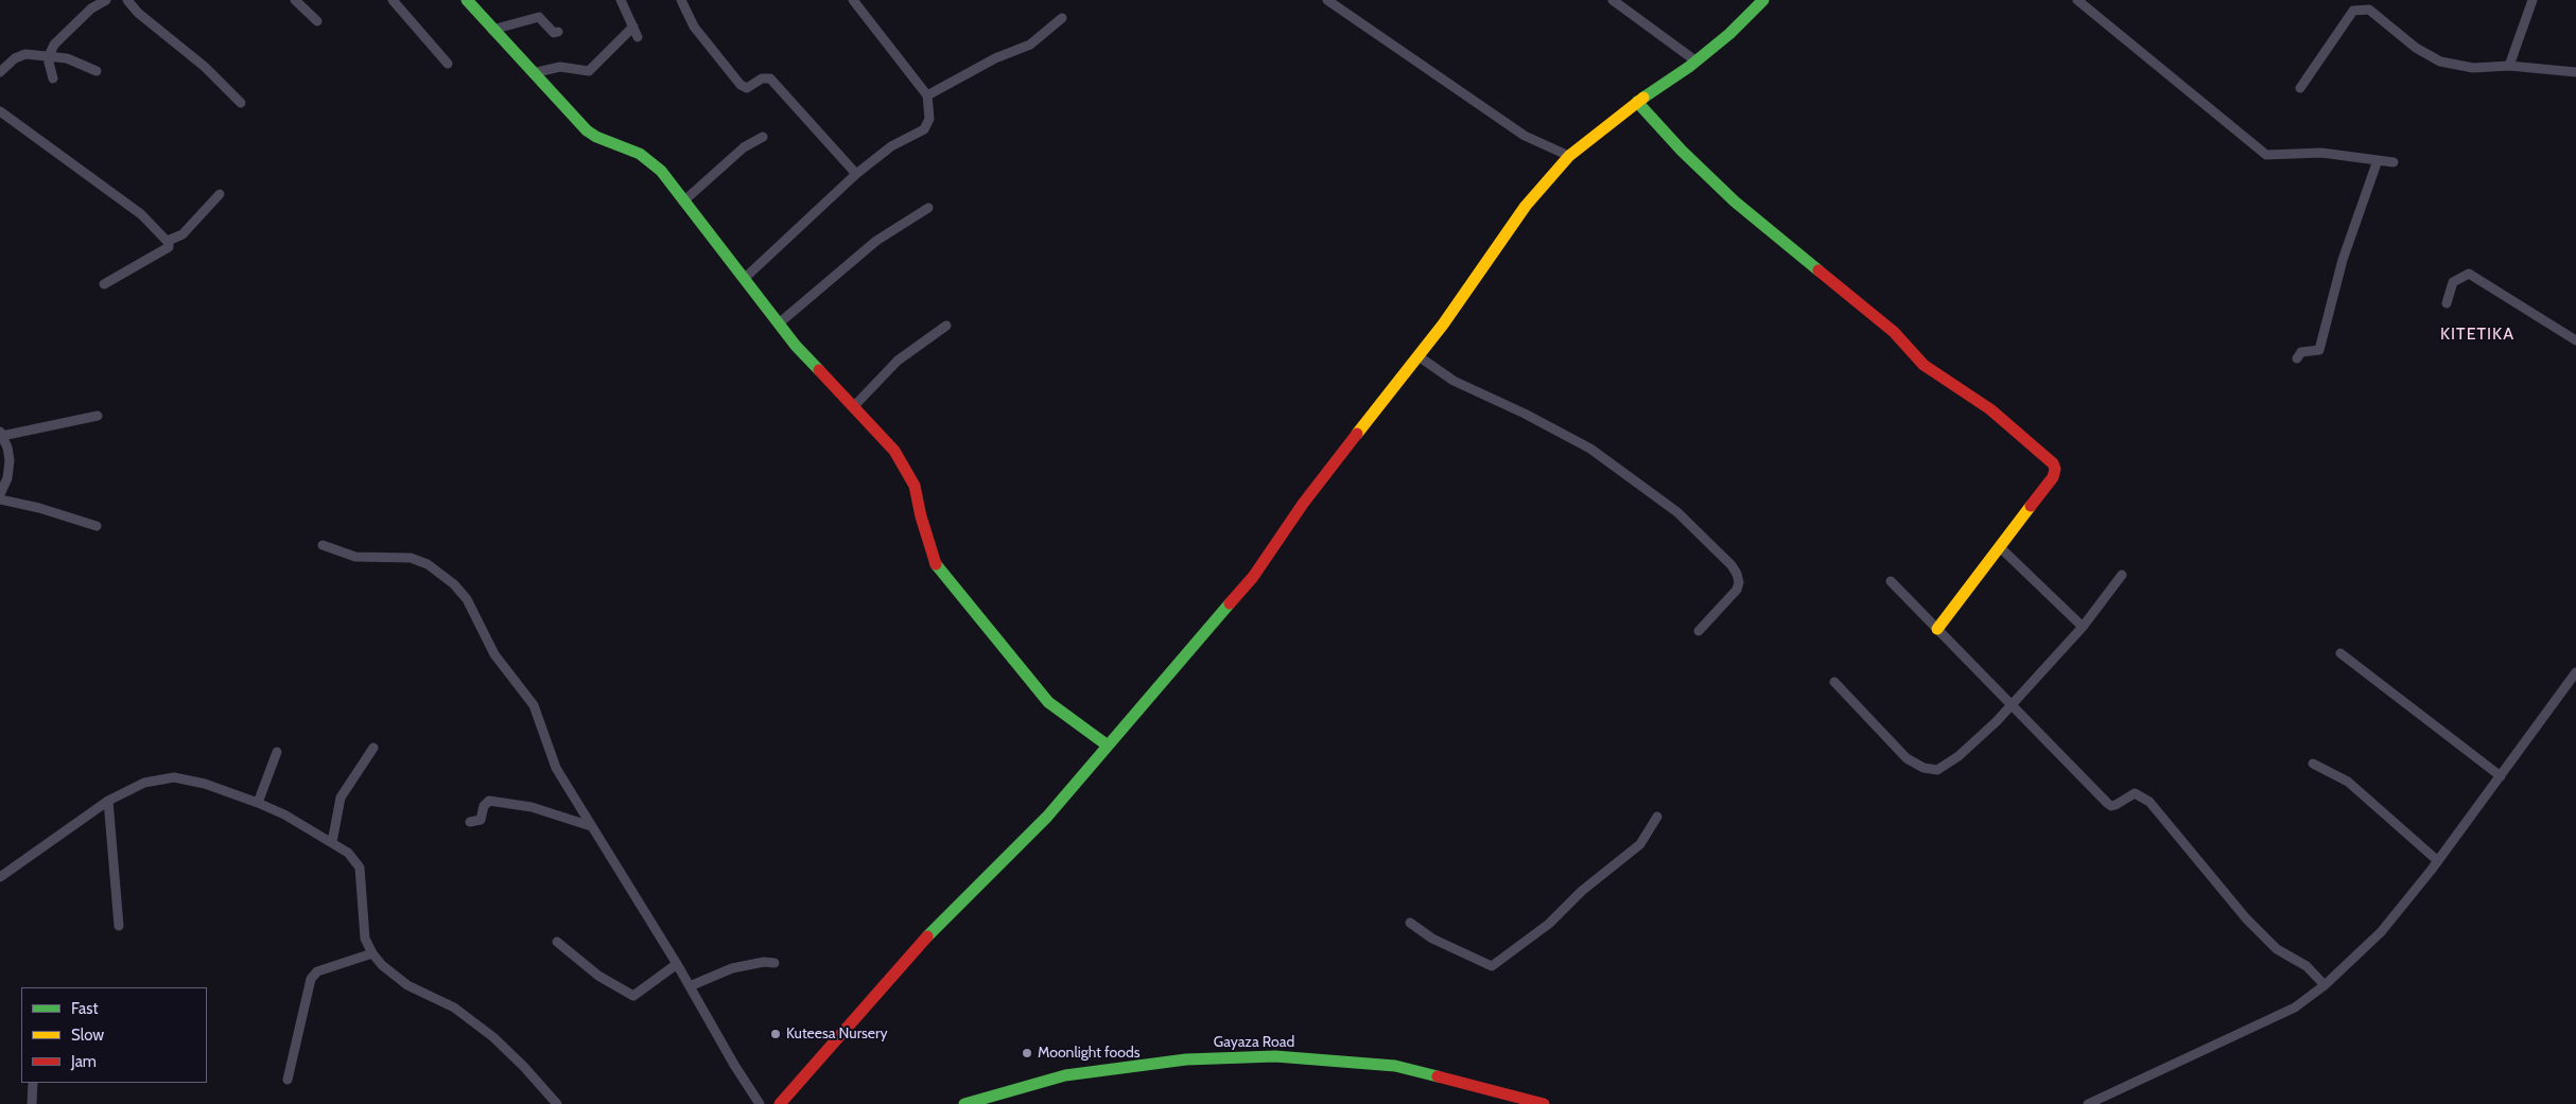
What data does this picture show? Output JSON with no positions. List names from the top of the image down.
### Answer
{
  "streets": {
    "street": ["Gayaza Road"]
  },
  "districts": ["KITETIKA"],
  "places": ["Kuteesa Nursery", "Moonlight foods"],
  "legend": ["Fast", "Slow", "Jam"]
}
